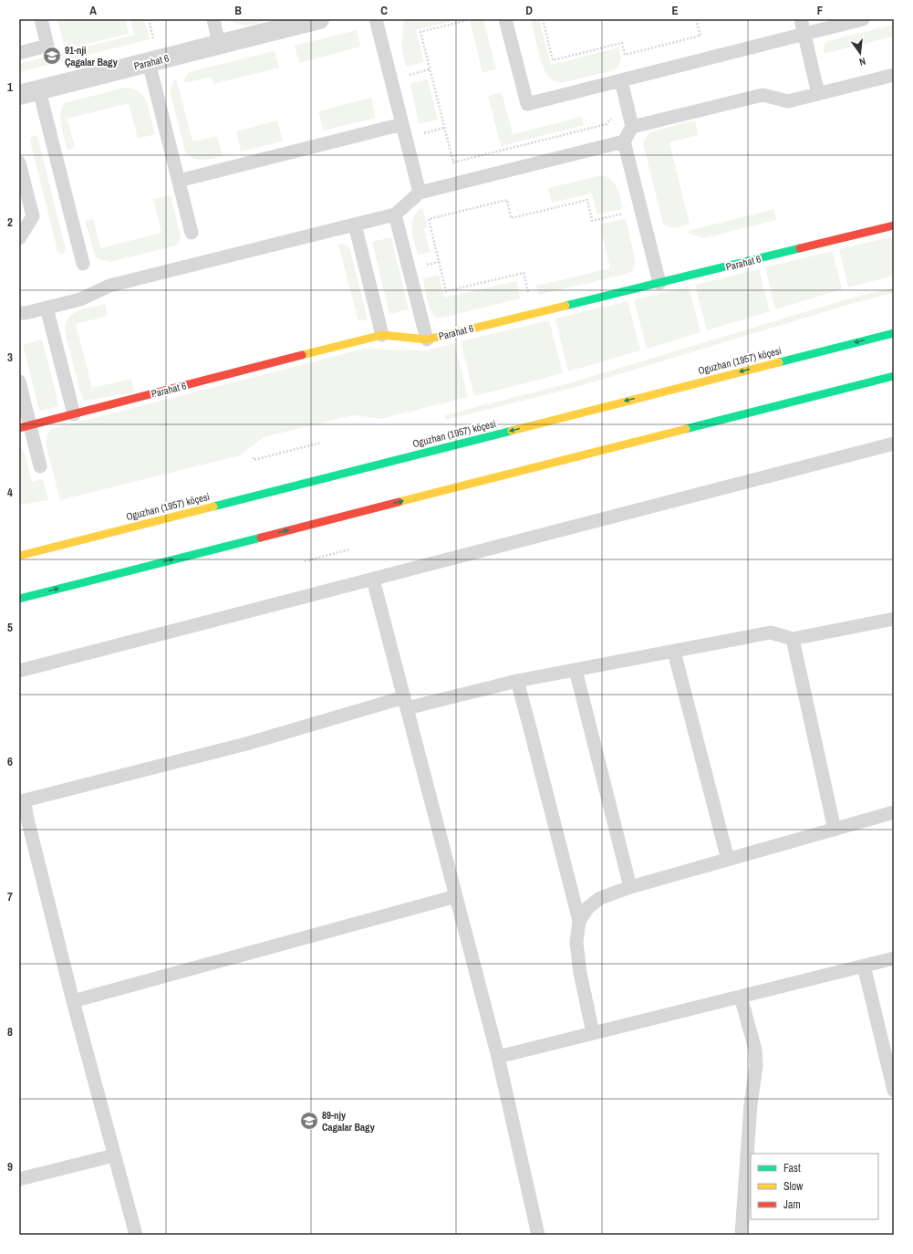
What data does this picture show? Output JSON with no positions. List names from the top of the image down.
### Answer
{
  "streets": {
    "main road": ["Parahat 6", "Oguzhan (1957) köçesi"]
  },
  "places": {
    "school or university": ["91-nji Çagalar Bagy", "89-njy Cagalar Bagy"]
  },
  "legend": ["Fast", "Slow", "Jam"],
  "north": "bottom",
  "grid": {
    "columns": [
      "A",
      "B",
      "C",
      "D",
      "E",
      "F"
    ],
    "rows": [
      "1",
      "2",
      "3",
      "4",
      "5",
      "6",
      "7",
      "8",
      "9"
    ]
  }
}
